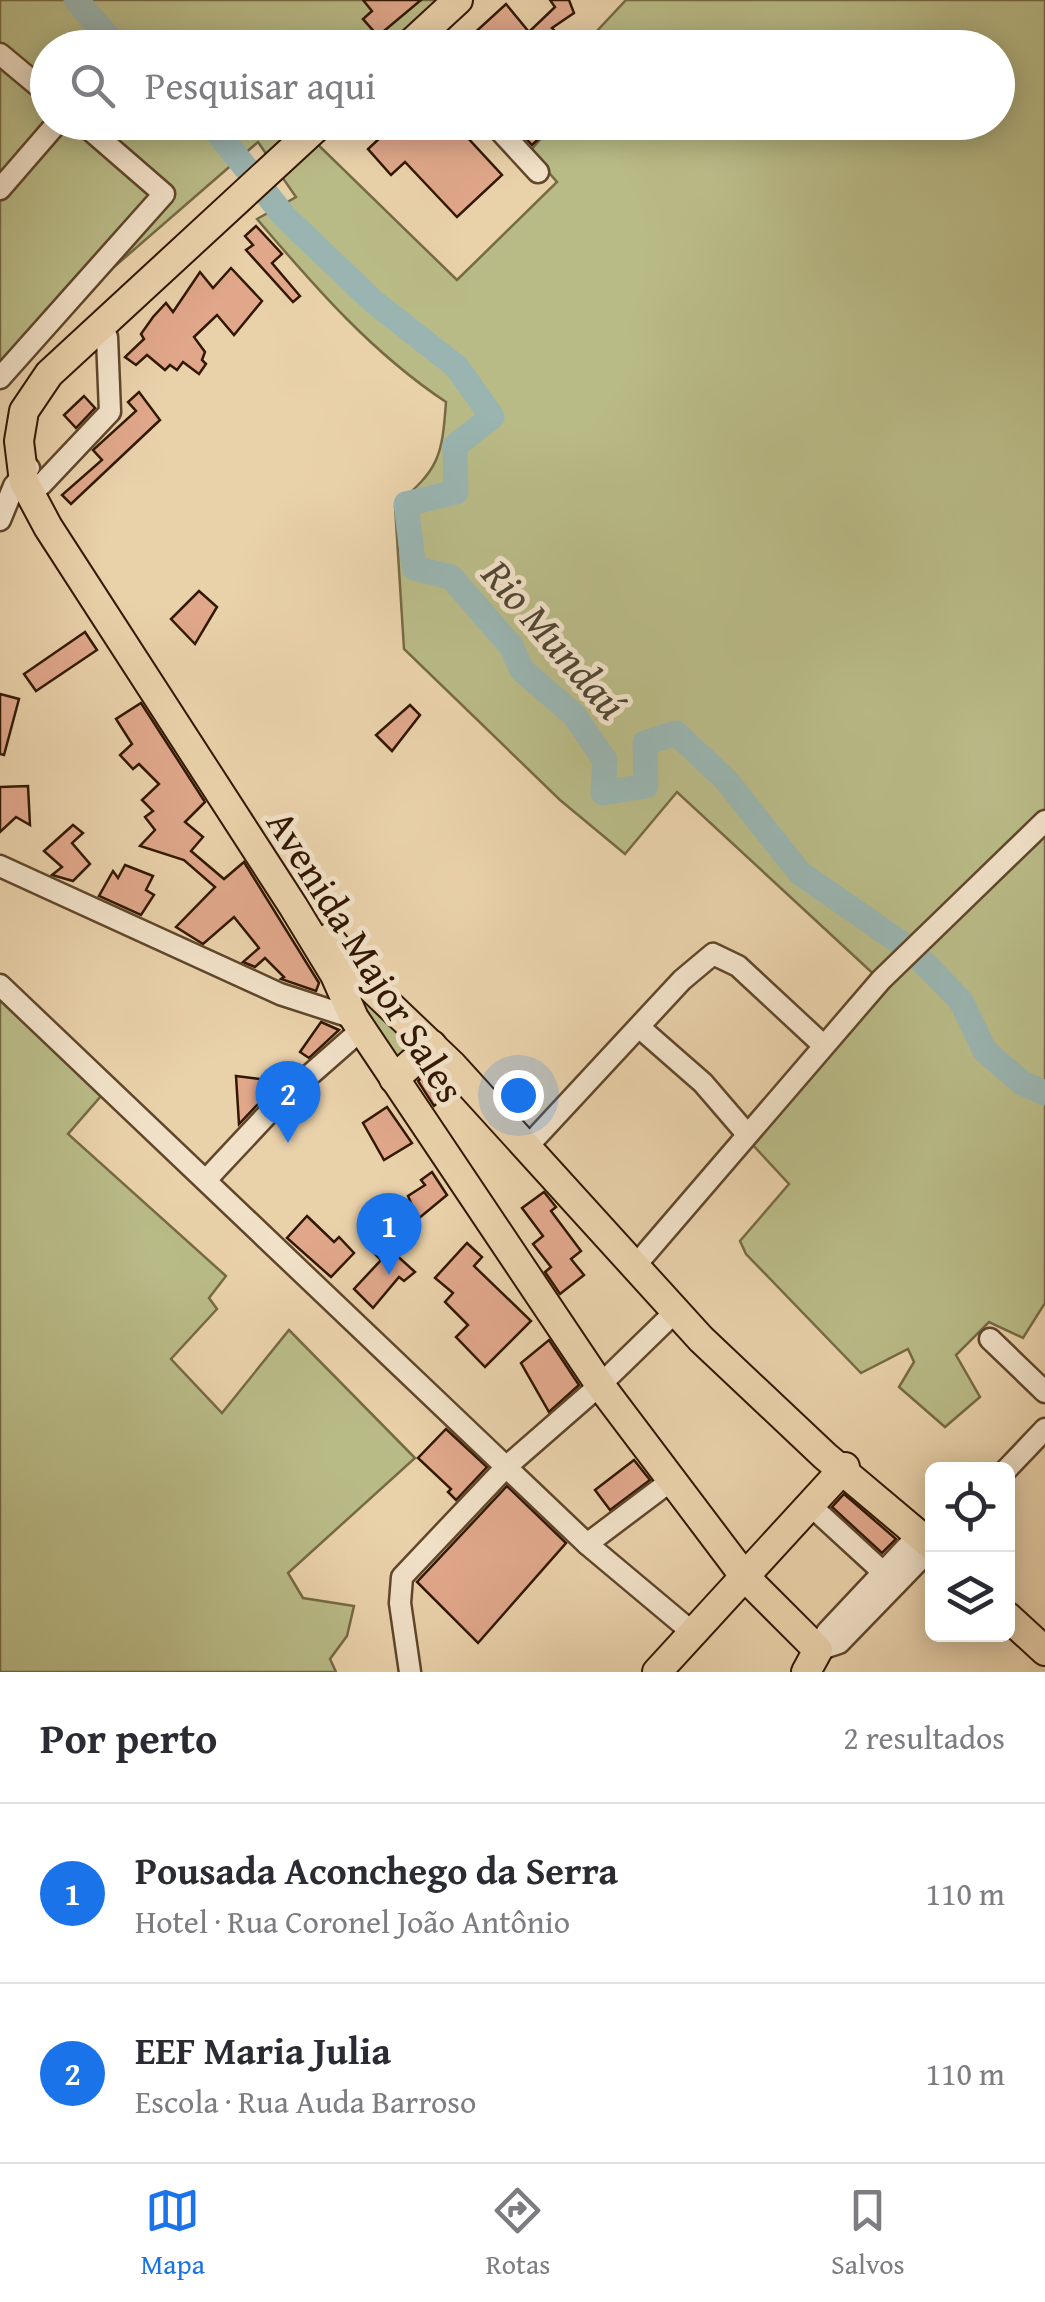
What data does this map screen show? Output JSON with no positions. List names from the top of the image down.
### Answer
{
  "streets": {
    "main road": ["Avenida Major Sales"]
  },
  "water": ["Rio Mundaú"],
  "page": {
    "search": "Pesquisar aqui",
    "pins": ["2", "1"],
    "heading": ["Por perto", "2 resultados"],
    "list": [
      {
        "mark": "1",
        "name": "Pousada Aconchego da Serra",
        "note": "Hotel · Rua Coronel João Antônio",
        "value": "110 m"
      },
      {
        "mark": "2",
        "name": "EEF Maria Julia",
        "note": "Escola · Rua Auda Barroso",
        "value": "110 m"
      }
    ],
    "nav": ["Mapa", "Rotas", "Salvos"]
  }
}
